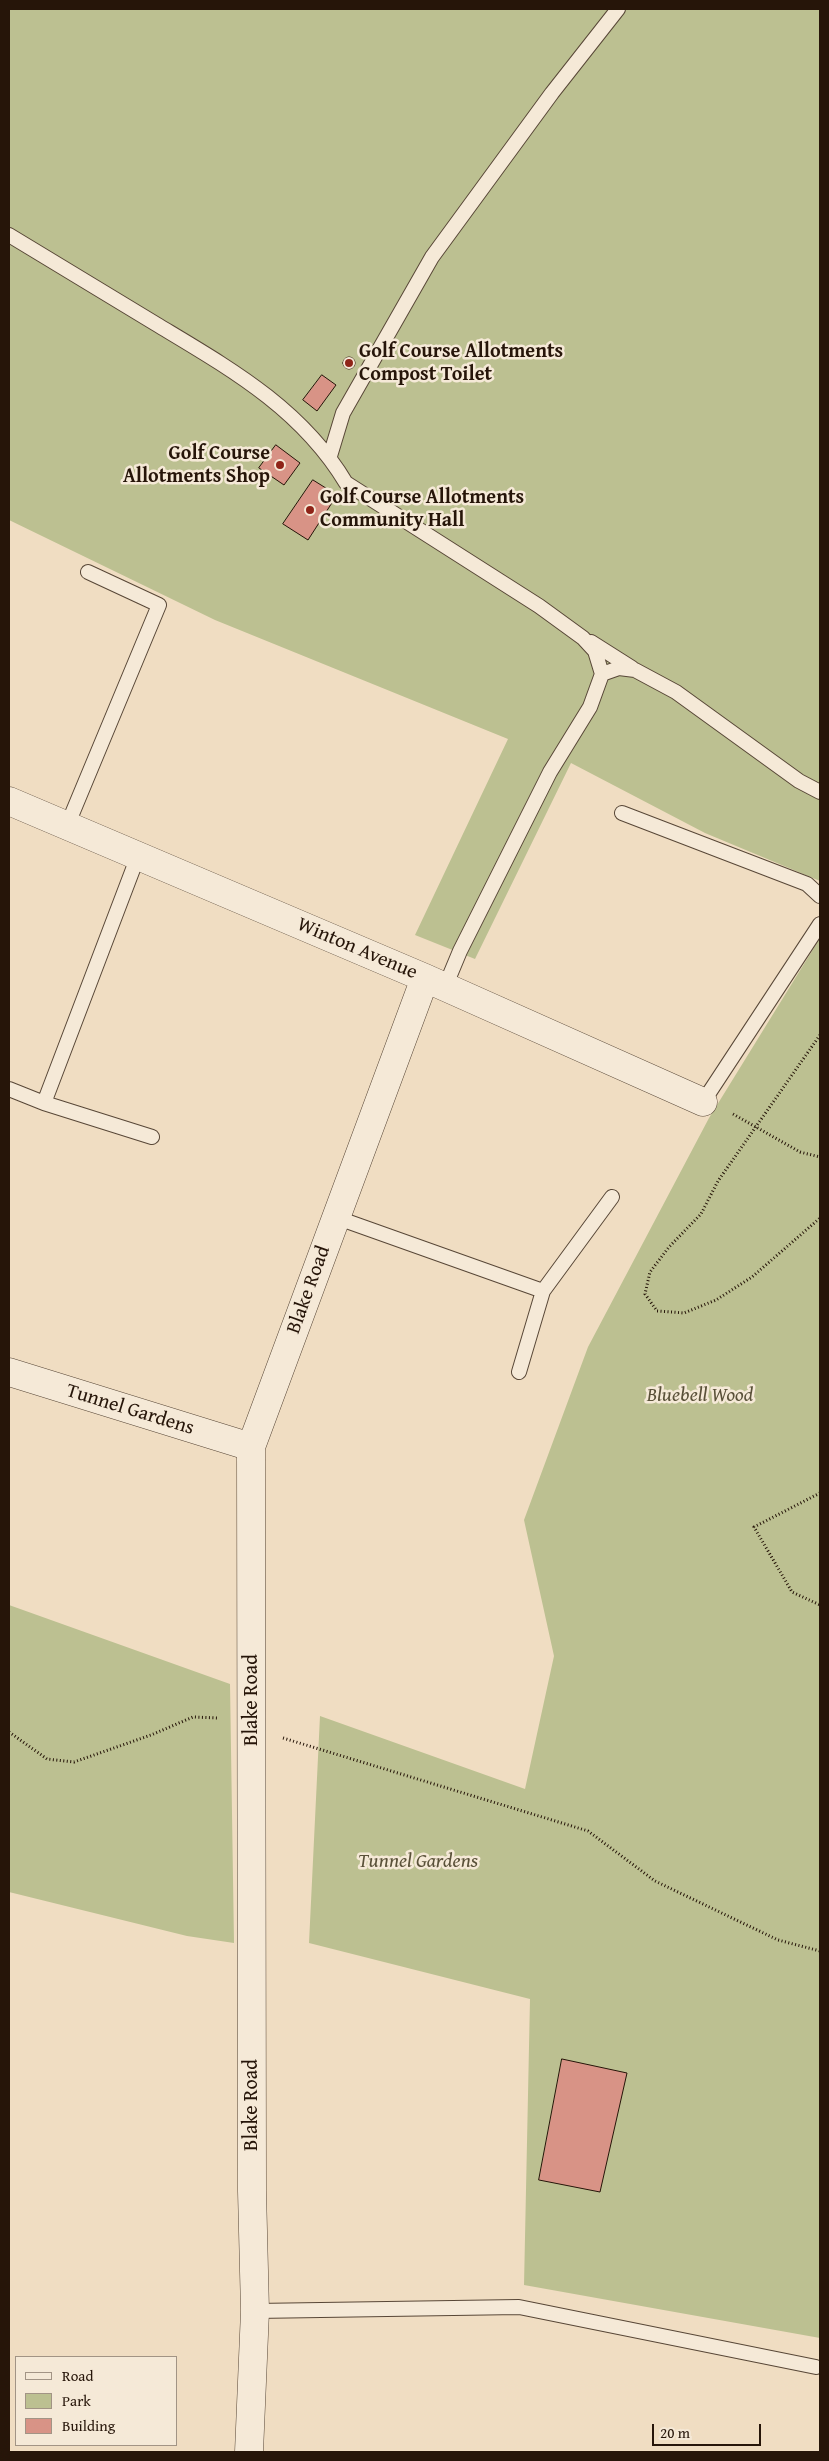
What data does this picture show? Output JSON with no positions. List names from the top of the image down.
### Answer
{
  "streets": {
    "street": ["Winton Avenue", "Blake Road", "Tunnel Gardens"]
  },
  "crossings": [
    ["Winton Avenue", "Blake Road"],
    ["Blake Road", "Tunnel Gardens"]
  ],
  "parks": ["Bluebell Wood", "Tunnel Gardens"],
  "places": ["Golf Course Allotments Compost Toilet", "Golf Course Allotments Shop", "Golf Course Allotments Community Hall"],
  "legend": ["Road", "Park", "Building"],
  "scale_bar": "20 m"
}
